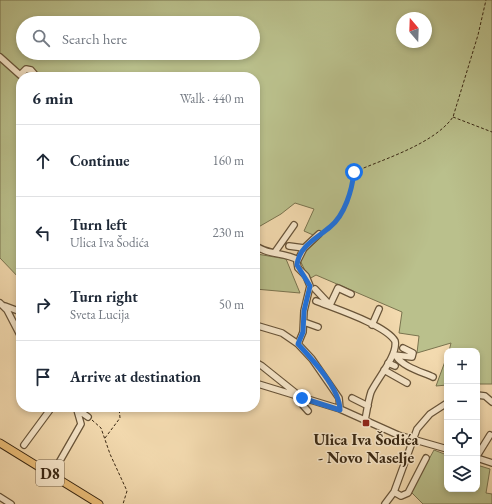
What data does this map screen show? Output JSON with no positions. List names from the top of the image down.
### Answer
{
  "streets": {
    "main road": ["D8"]
  },
  "places": {
    "transit": ["Ulica Iva Šodića - Novo Naselje"]
  },
  "north": "top",
  "page": {
    "search": "Search here",
    "heading": ["6 min", "Walk · 440 m"],
    "list": [
      ["Continue", "160 m"],
      ["Turn left", "Ulica Iva Šodića", "230 m"],
      ["Turn right", "Sveta Lucija", "50 m"],
      "Arrive at destination"
    ],
    "map_buttons": ["+", "−"]
  }
}
